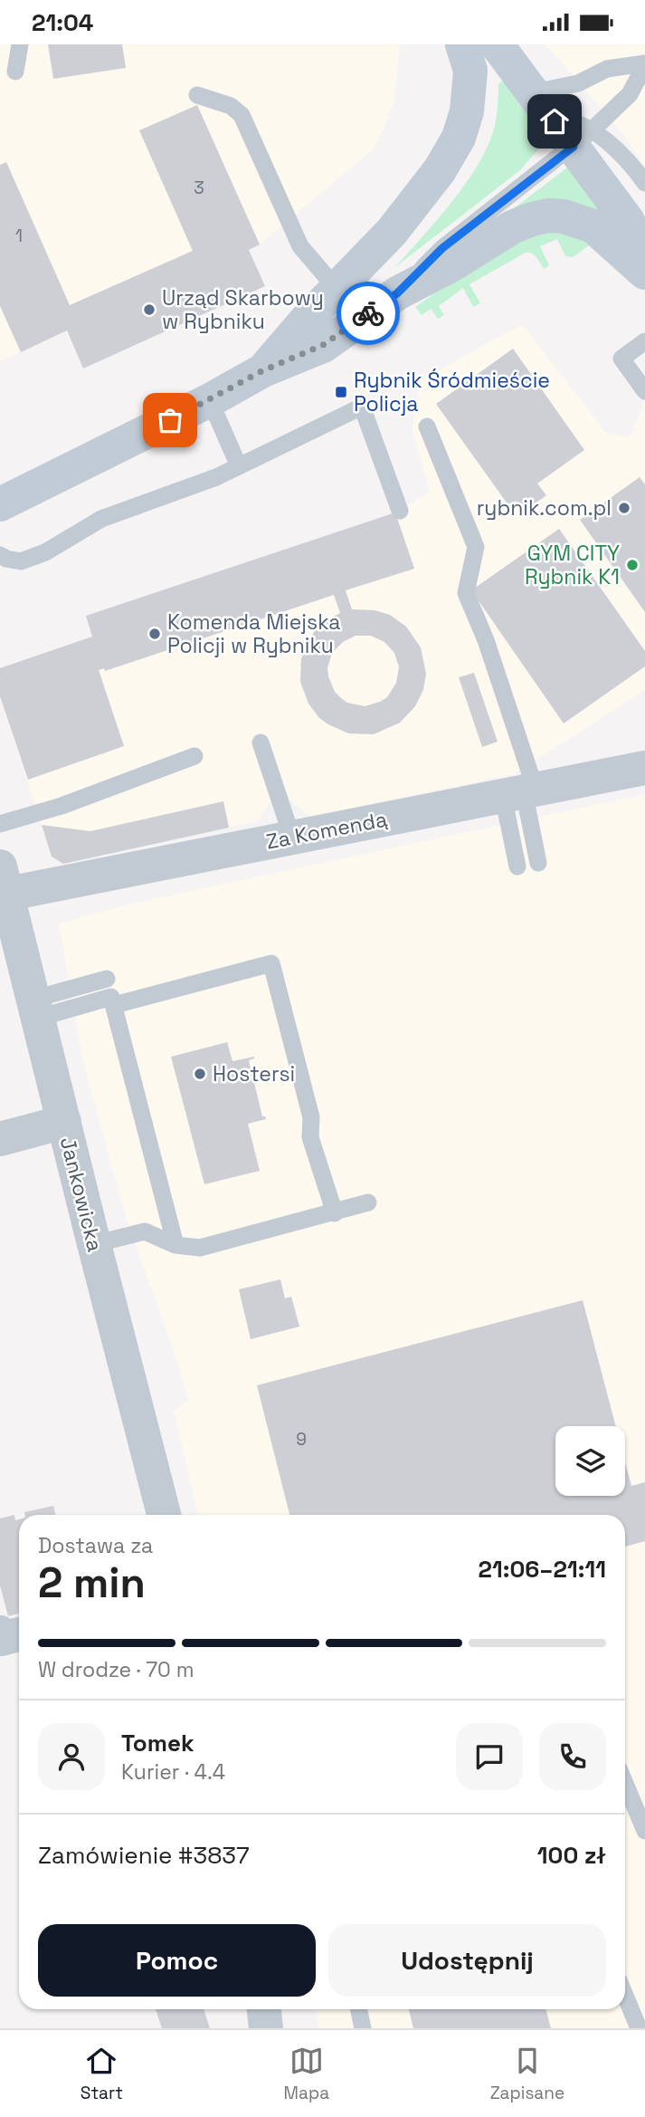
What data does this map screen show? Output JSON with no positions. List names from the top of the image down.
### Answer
{
  "streets": {
    "street": ["Za Komendą", "Jankowicka"]
  },
  "crossings": [
    ["Za Komendą", "Jankowicka"]
  ],
  "places": {
    "other": [
      "Urząd Skarbowy w Rybniku",
      "rybnik.com.pl",
      "GYM CITY Rybnik K1",
      "Komenda Miejska Policji w Rybniku",
      "Hostersi"
    ],
    "transit": ["Rybnik Śródmieście Policja"]
  },
  "house_numbers": ["3", "1", "9"],
  "page": {
    "status": "21:04",
    "heading": ["2 min", "Dostawa za", "21:06–21:11"],
    "panel": [
      "Tomek",
      "Kurier · 4.4",
      "Zamówienie #3837",
      "100 zł"
    ],
    "bar": "W drodze · 70 m",
    "buttons": ["Pomoc", "Udostępnij"],
    "tabs": ["Start", "Mapa", "Zapisane"]
  }
}
